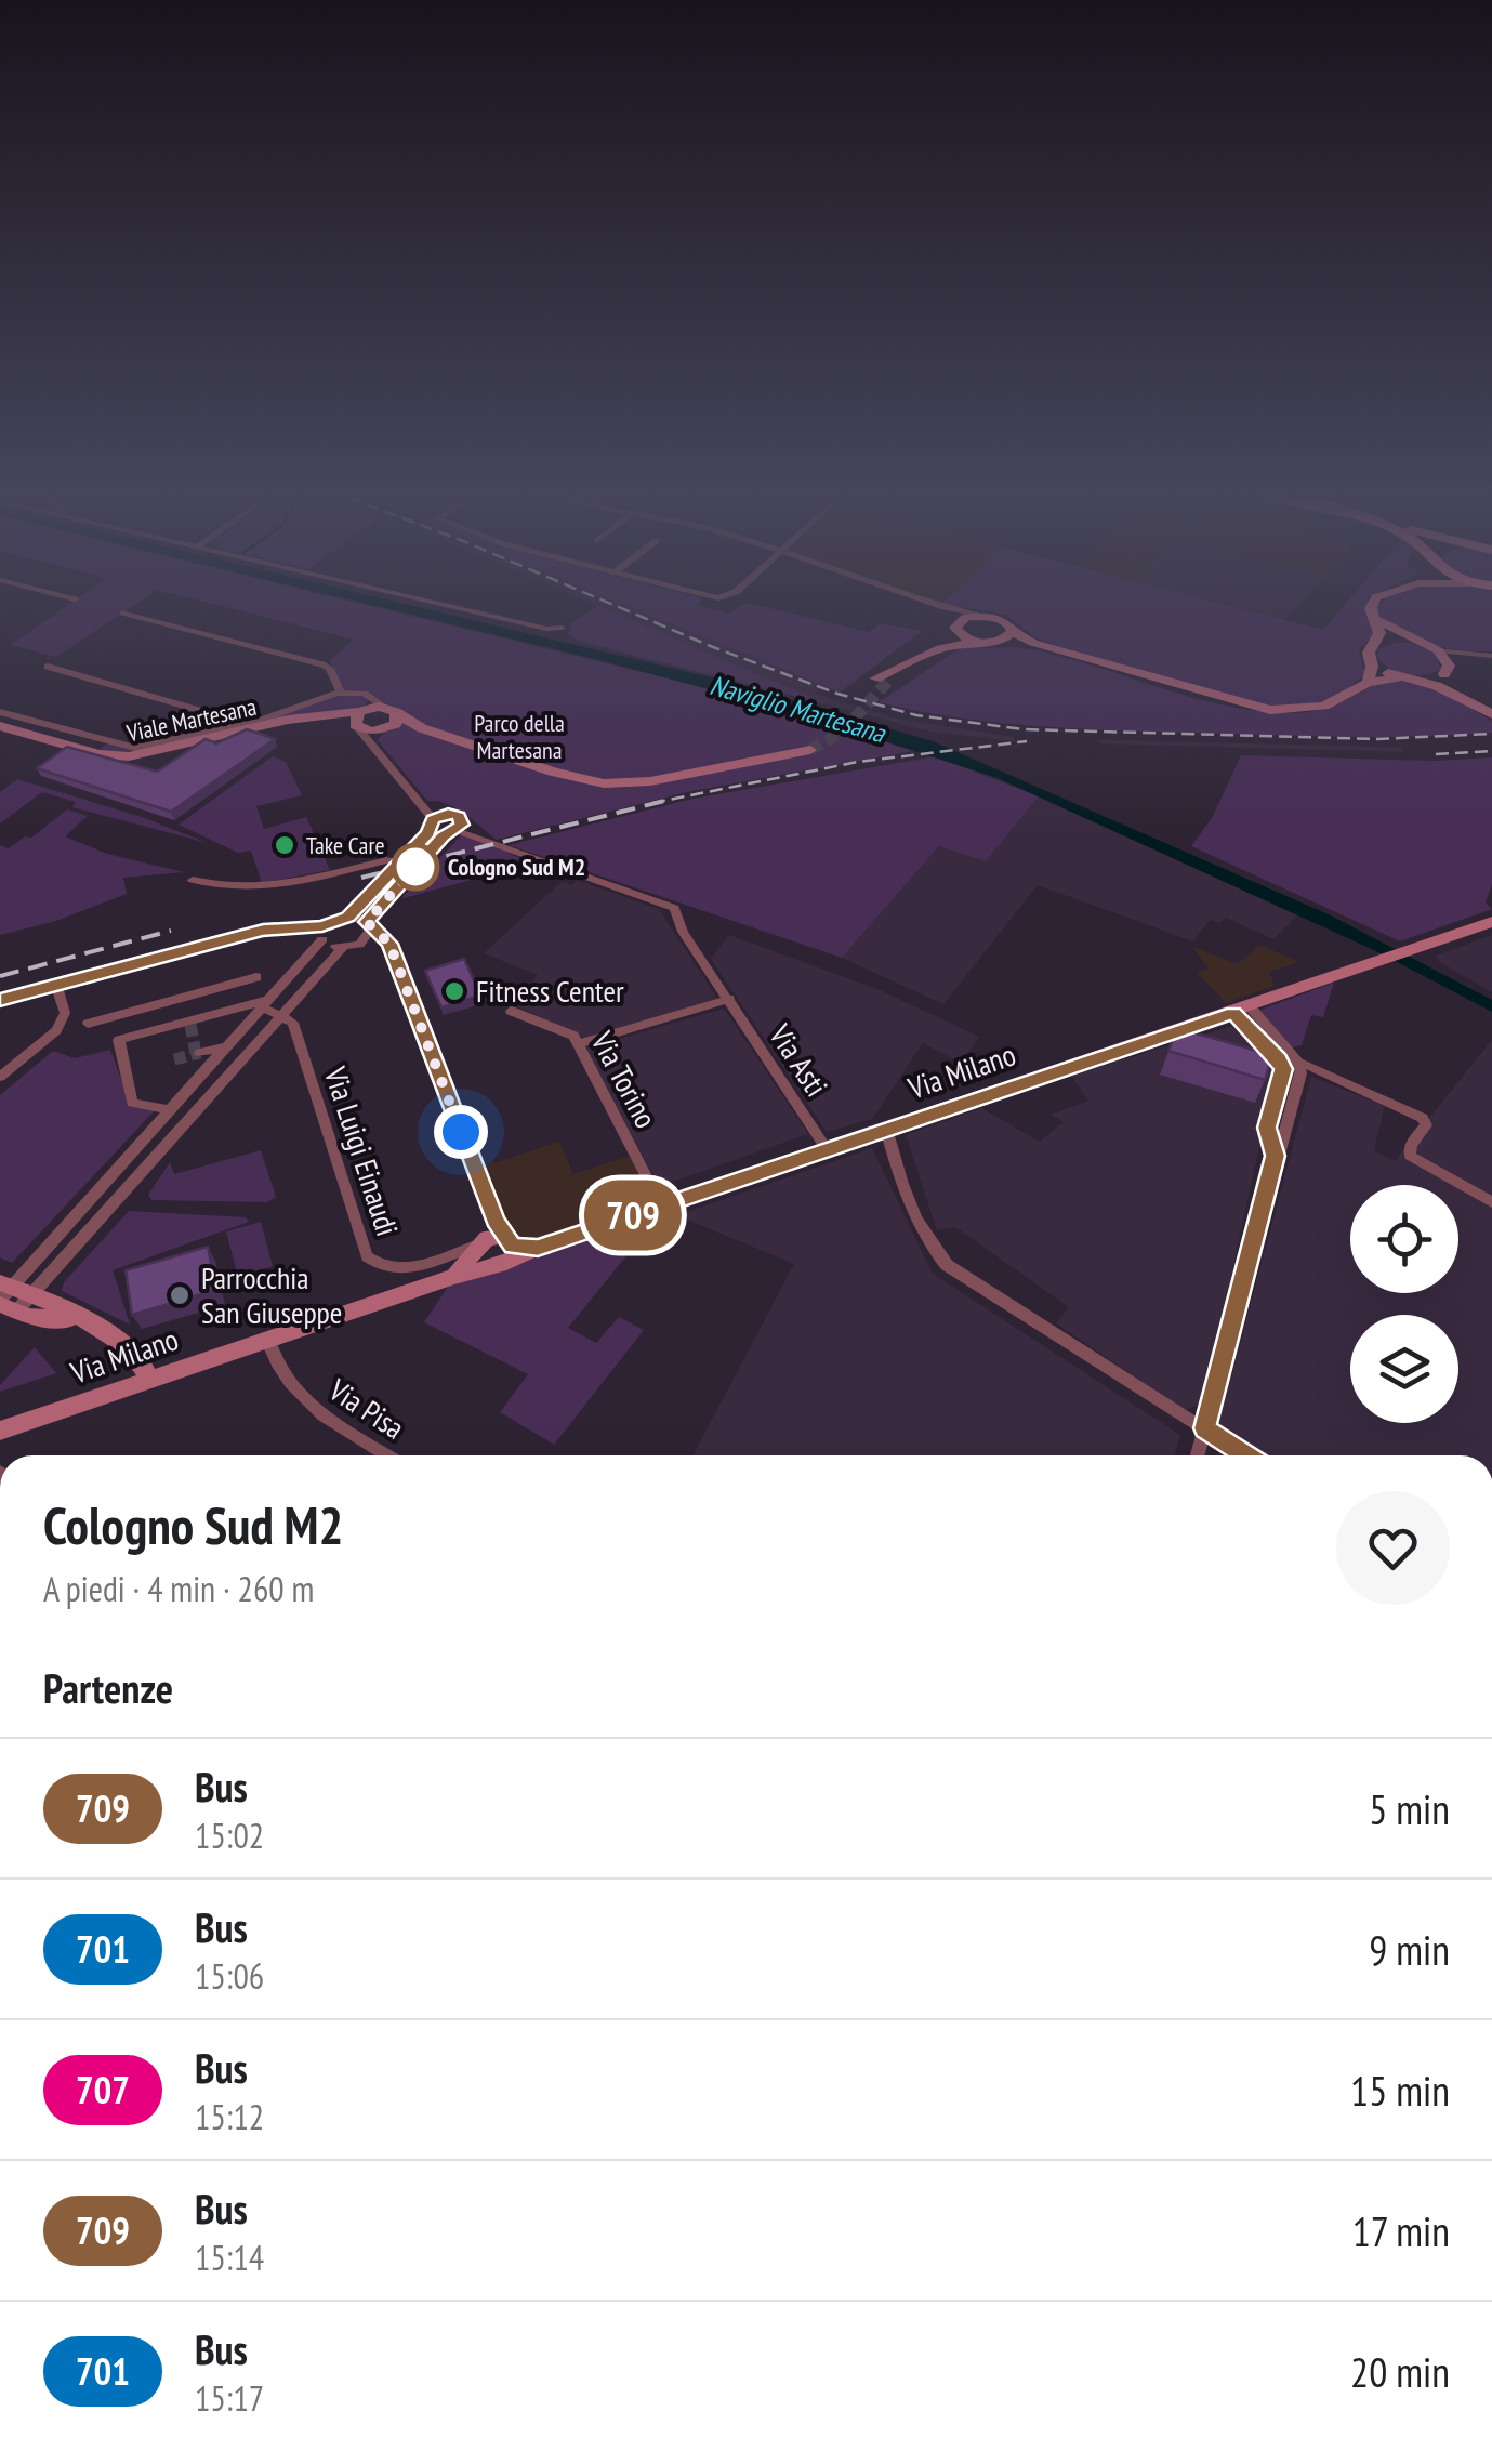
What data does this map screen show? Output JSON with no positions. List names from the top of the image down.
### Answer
{
  "streets": {
    "street": [
      "Viale Martesana",
      "Via Asti",
      "Via Milano",
      "Via Torino",
      "Via Luigi Einaudi",
      "Via Pisa"
    ]
  },
  "crossings": [
    ["Via Asti", "Via Milano"],
    ["Via Milano", "Via Torino"],
    ["Via Milano", "Via Luigi Einaudi"],
    ["Via Milano", "Via Pisa"]
  ],
  "water": ["Naviglio Martesana"],
  "parks": ["Parco della Martesana"],
  "places": [
    "Take Care",
    "Cologno Sud M2",
    "Fitness Center",
    "Parrocchia San Giuseppe"
  ],
  "lines": ["bus line 709"],
  "page": {
    "on_map": "709",
    "heading": [
      ["Cologno Sud M2", "A piedi · 4 min · 260 m"],
      "Partenze"
    ],
    "list": [
      {
        "mark": "709",
        "name": "Bus",
        "note": "15:02",
        "value": "5 min"
      },
      {
        "mark": "701",
        "name": "Bus",
        "note": "15:06",
        "value": "9 min"
      },
      {
        "mark": "707",
        "name": "Bus",
        "note": "15:12",
        "value": "15 min"
      },
      {
        "mark": "709",
        "name": "Bus",
        "note": "15:14",
        "value": "17 min"
      },
      {
        "mark": "701",
        "name": "Bus",
        "note": "15:17",
        "value": "20 min"
      }
    ]
  }
}
